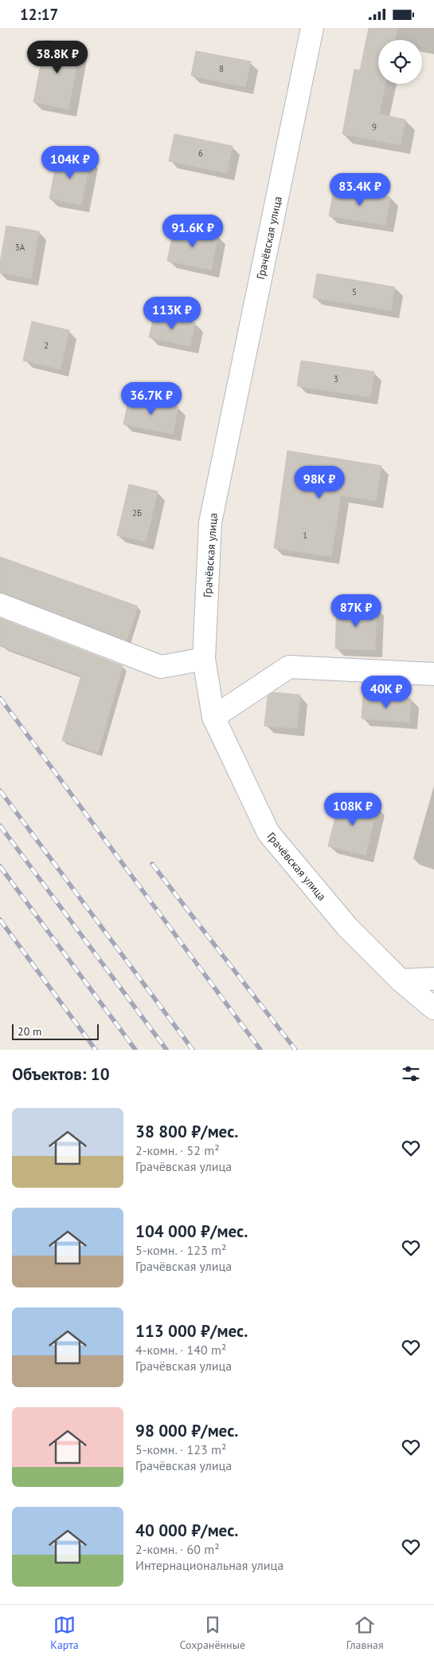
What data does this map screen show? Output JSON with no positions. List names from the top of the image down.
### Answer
{
  "streets": {
    "street": ["Грачёвская улица"]
  },
  "house_numbers": [
    "8",
    "9",
    "6",
    "3А",
    "5",
    "2",
    "3",
    "2Б",
    "1"
  ],
  "scale_bar": "20 m",
  "page": {
    "status": "12:17",
    "price": [
      "38.8K ₽",
      "104K ₽",
      "83.4K ₽",
      "91.6K ₽",
      "113K ₽",
      "36.7K ₽",
      "98K ₽",
      "87K ₽",
      "40K ₽",
      "108K ₽"
    ],
    "scale": "20 m",
    "heading": "Объектов: 10",
    "list": [
      {
        "name": "38 800 ₽/мес.",
        "note": "2-комн. · 52 m² · Грачёвская улица"
      },
      {
        "name": "104 000 ₽/мес.",
        "note": "5-комн. · 123 m² · Грачёвская улица"
      },
      {
        "name": "113 000 ₽/мес.",
        "note": "4-комн. · 140 m² · Грачёвская улица"
      },
      {
        "name": "98 000 ₽/мес.",
        "note": "5-комн. · 123 m² · Грачёвская улица"
      },
      {
        "name": "40 000 ₽/мес.",
        "note": "2-комн. · 60 m² · Интернациональная улица"
      }
    ],
    "tabs": ["Карта", "Сохранённые", "Главная"]
  }
}
